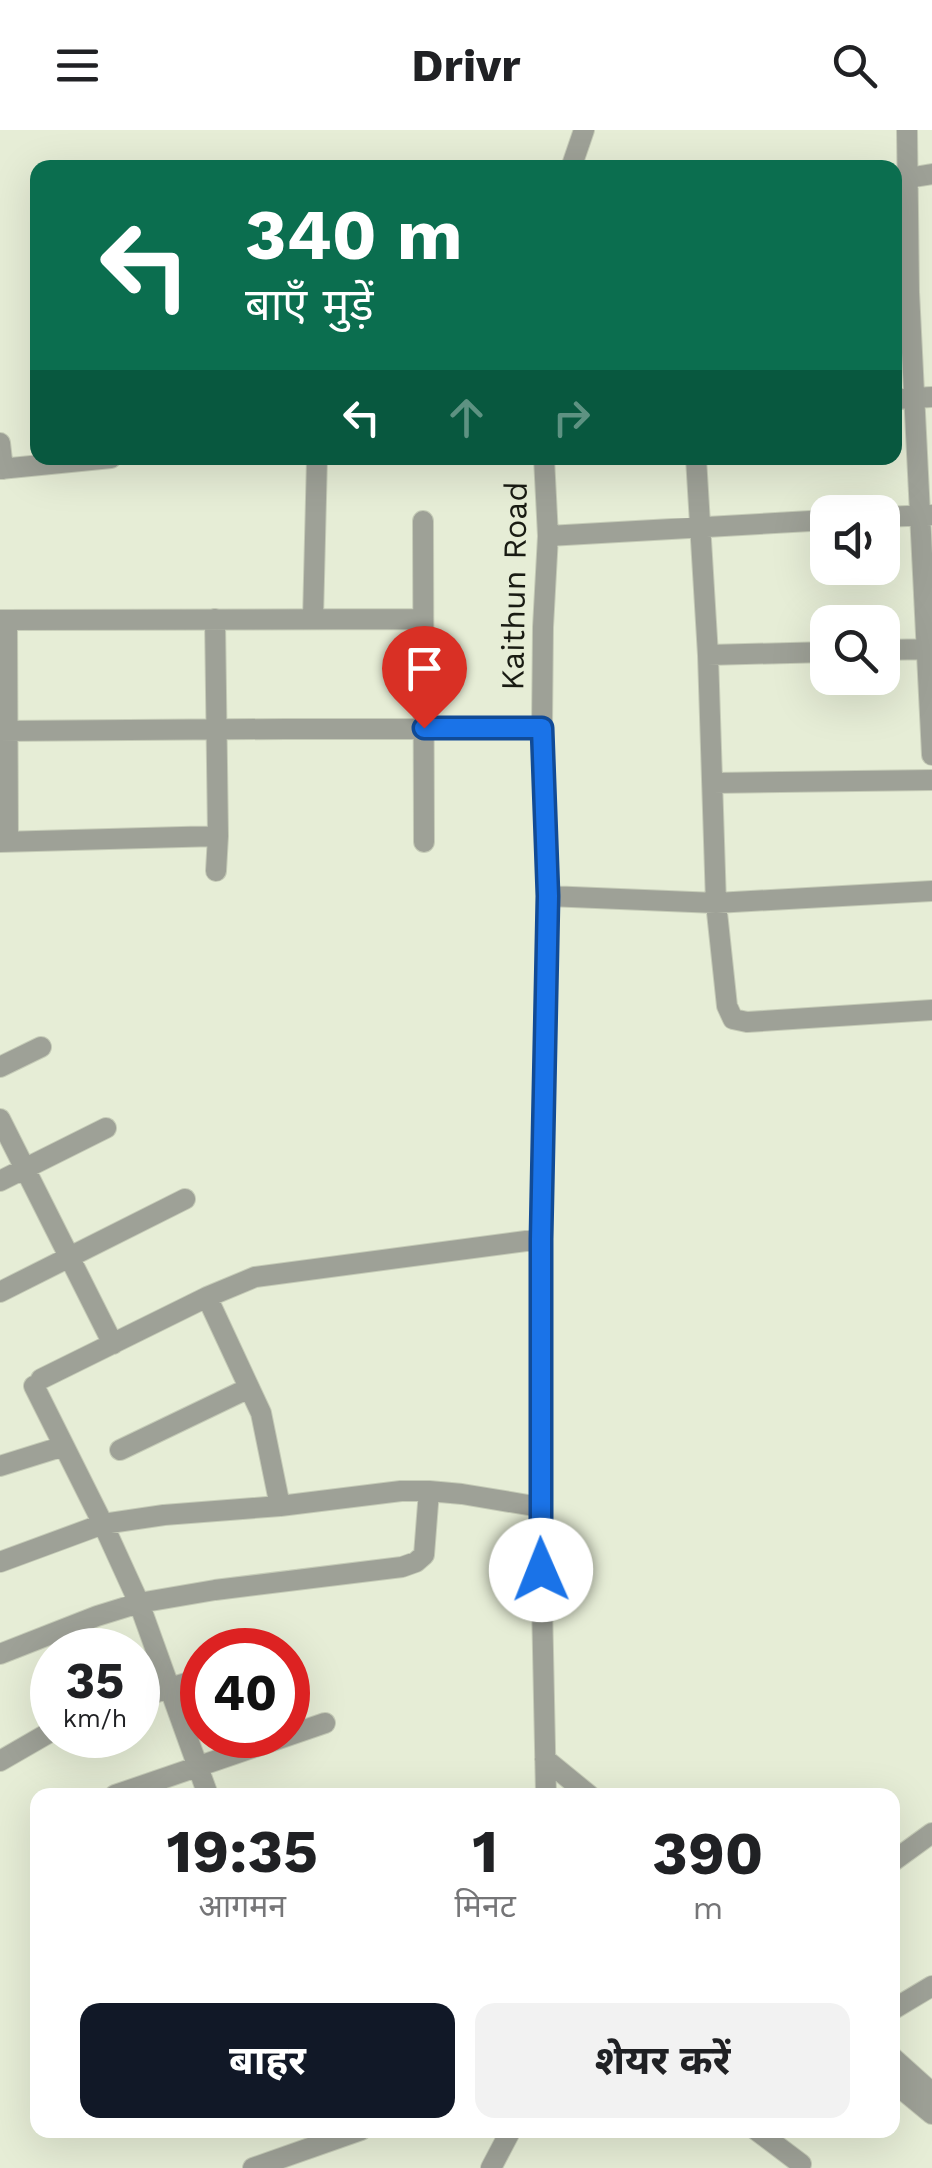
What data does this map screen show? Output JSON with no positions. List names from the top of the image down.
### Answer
{
  "streets": {
    "street": ["Kaithun Road"]
  },
  "page": {
    "header": "Drivr",
    "turn": ["340 m", "बाएँ मुड़ें"],
    "speed": "35 km/h",
    "limit": "40",
    "eta": [
      "19:35",
      "आगमन",
      "1",
      "मिनट",
      "390",
      "m"
    ],
    "buttons": ["बाहर", "शेयर करें"]
  }
}
